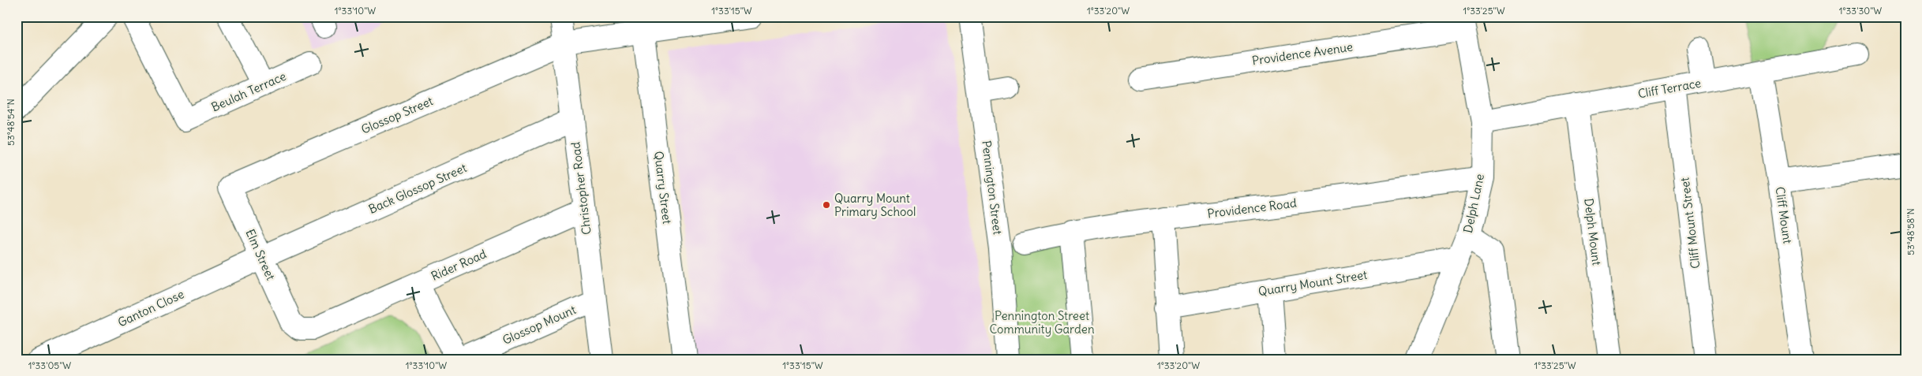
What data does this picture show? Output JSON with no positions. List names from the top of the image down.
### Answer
{
  "streets": {
    "street": [
      "Providence Avenue",
      "Cliff Terrace",
      "Beulah Terrace",
      "Glossop Street",
      "Quarry Street",
      "Pennington Street",
      "Back Glossop Street",
      "Christopher Road",
      "Delph Lane",
      "Providence Road",
      "Cliff Mount",
      "Cliff Mount Street",
      "Delph Mount",
      "Elm Street",
      "Rider Road",
      "Quarry Mount Street",
      "Ganton Close",
      "Glossop Mount"
    ]
  },
  "crossings": [
    ["Providence Avenue", "Delph Lane"],
    ["Cliff Terrace", "Delph Lane"],
    ["Cliff Terrace", "Cliff Mount"],
    ["Cliff Terrace", "Cliff Mount Street"],
    ["Cliff Terrace", "Delph Mount"],
    ["Glossop Street", "Quarry Street"],
    ["Glossop Street", "Christopher Road"],
    ["Glossop Street", "Elm Street"],
    ["Back Glossop Street", "Christopher Road"],
    ["Back Glossop Street", "Elm Street"],
    ["Back Glossop Street", "Ganton Close"],
    ["Christopher Road", "Rider Road"],
    ["Christopher Road", "Glossop Mount"],
    ["Delph Lane", "Providence Road"],
    ["Delph Lane", "Quarry Mount Street"],
    ["Elm Street", "Rider Road"],
    ["Elm Street", "Ganton Close"]
  ],
  "parks": ["Pennington Street Community Garden"],
  "places": ["Quarry Mount Primary School"],
  "coordinates": [
    "1°33'10\"W",
    "1°33'15\"W",
    "1°33'20\"W",
    "1°33'25\"W",
    "1°33'30\"W",
    "53°48'54\"N",
    "53°48'58\"N",
    "1°33'05\"W"
  ]
}
